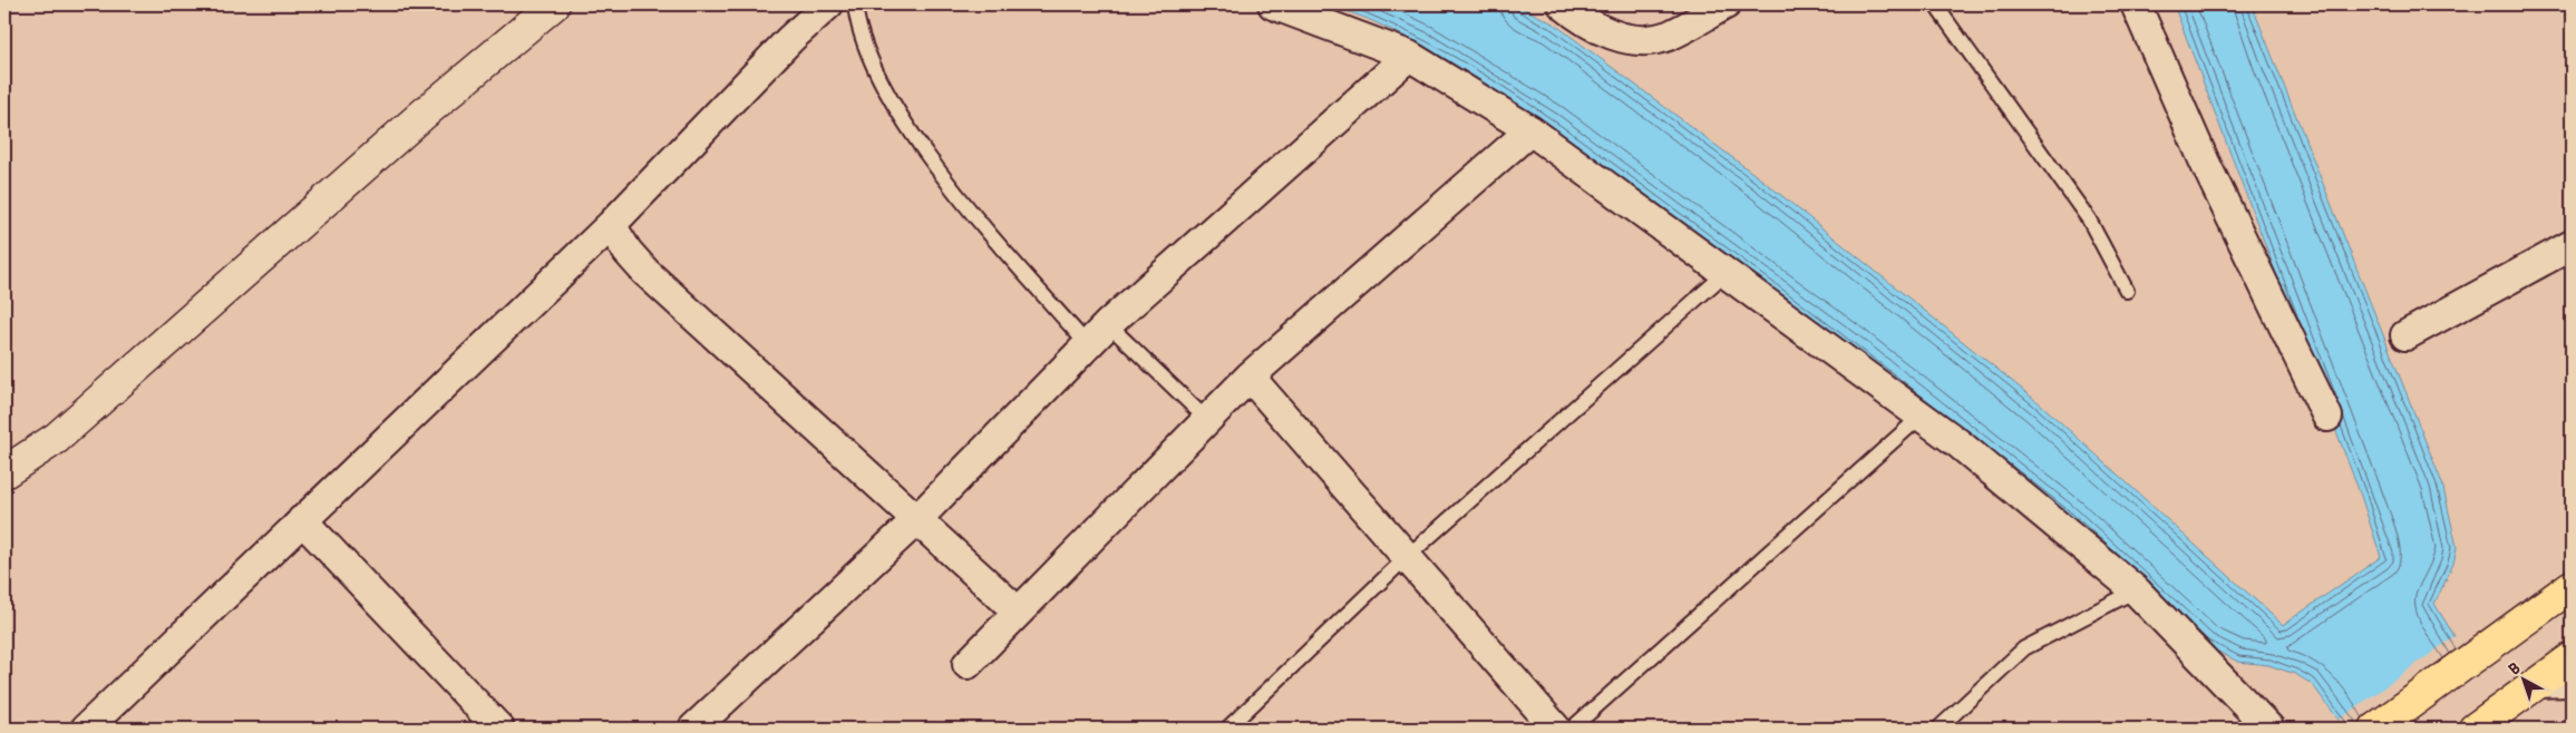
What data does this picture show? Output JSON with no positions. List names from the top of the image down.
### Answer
{
  "north": "top left"
}
